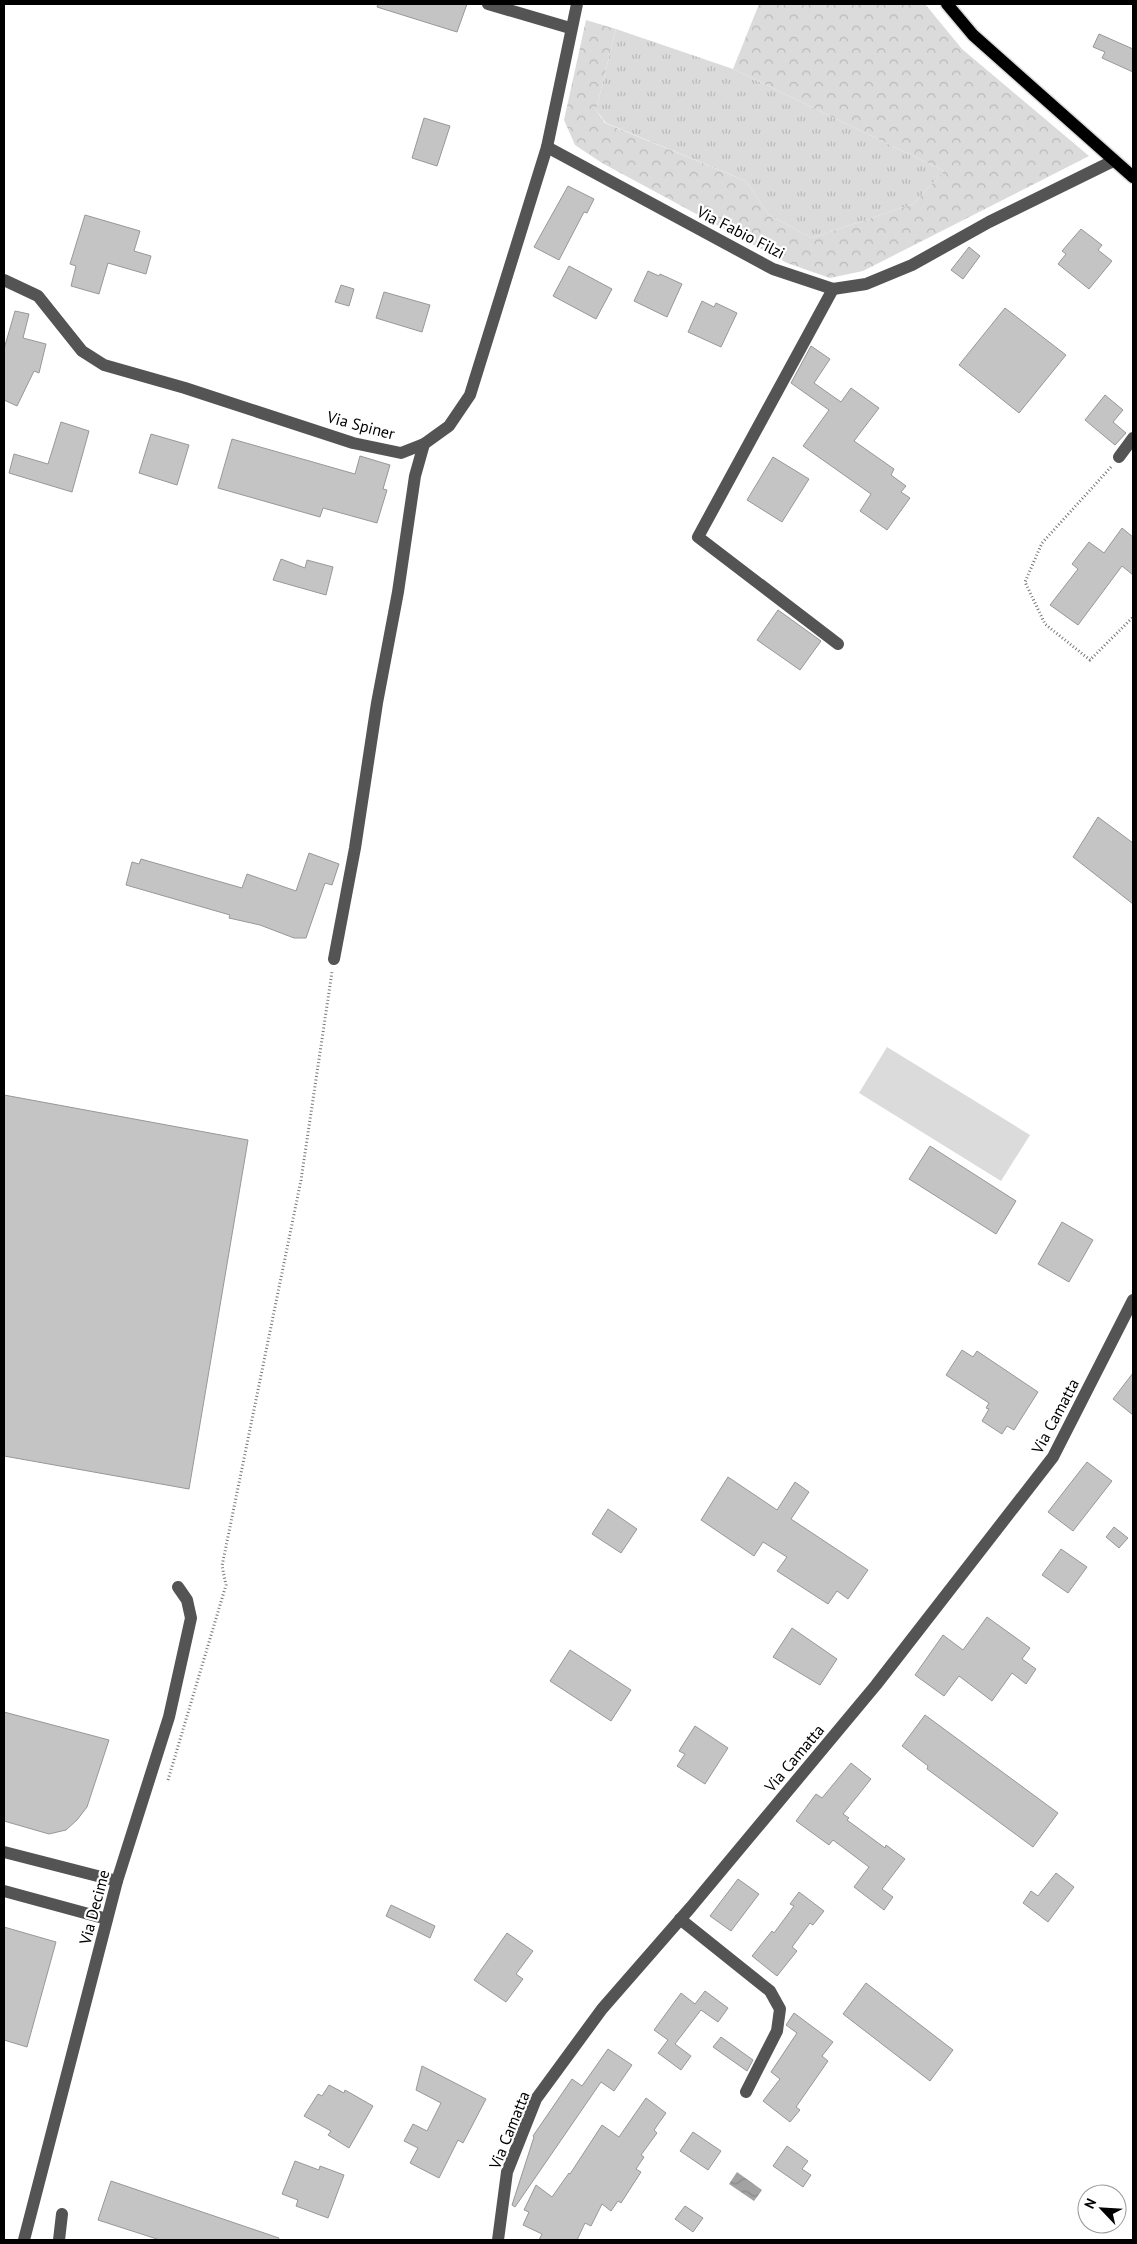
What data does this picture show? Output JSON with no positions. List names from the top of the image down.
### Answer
{
  "streets": {
    "street": [
      "Via Fabio Filzi",
      "Via Spiner",
      "Via Camatta",
      "Via Decime"
    ]
  },
  "crossings": [
    ["Via Fabio Filzi", "Via Spiner"]
  ],
  "north": "top left"
}
